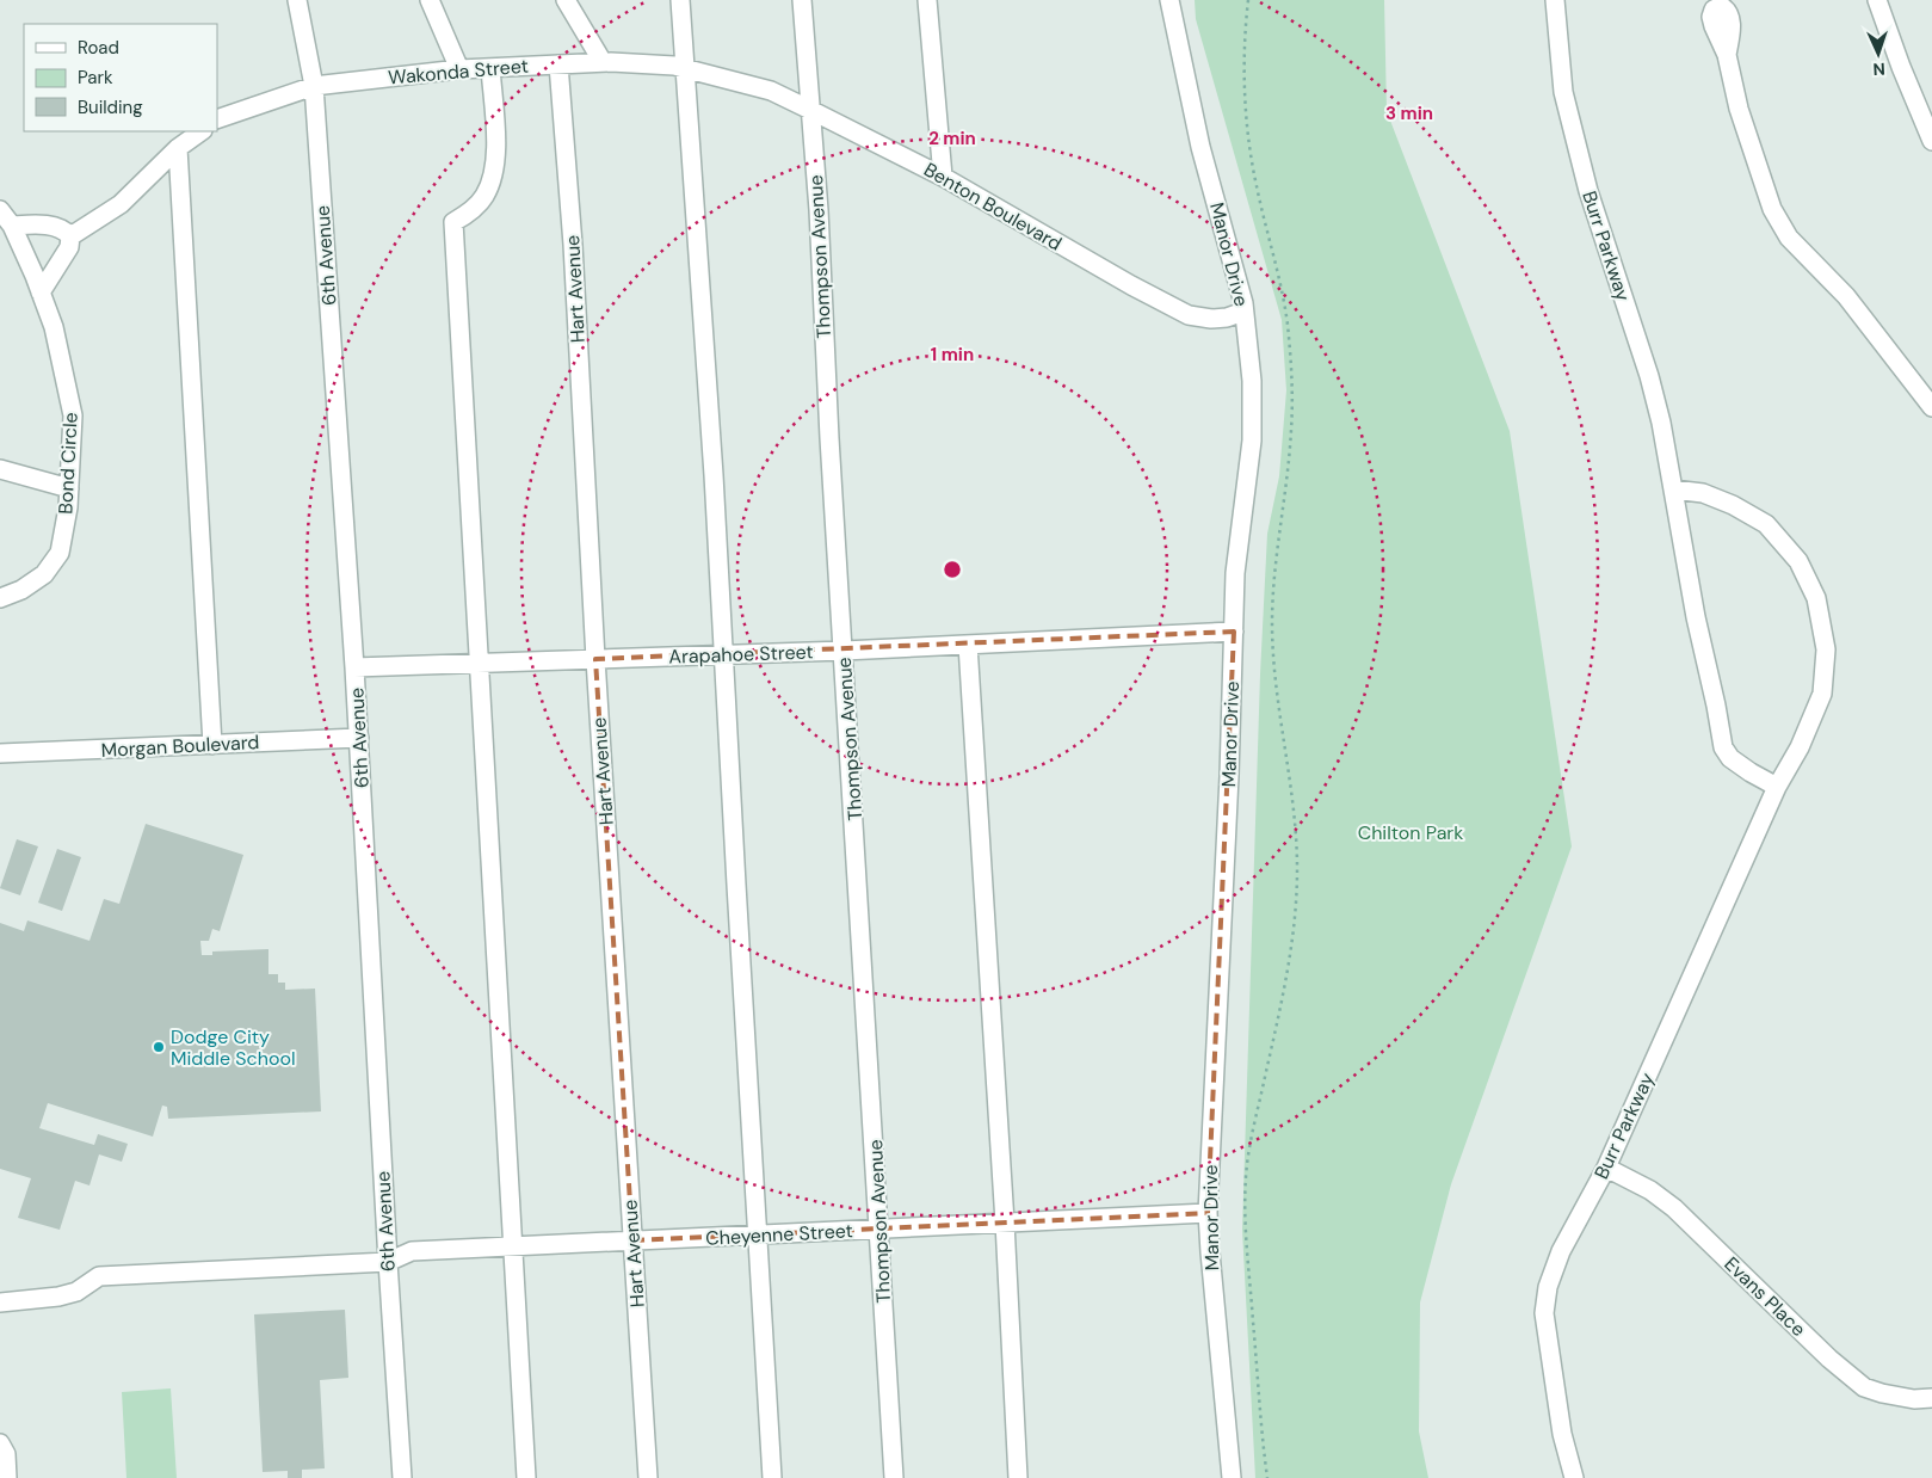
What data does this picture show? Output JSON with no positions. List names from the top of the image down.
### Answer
{
  "streets": {
    "street": [
      "Wakonda Street",
      "Benton Boulevard",
      "Burr Parkway",
      "Manor Drive",
      "6th Avenue",
      "Thompson Avenue",
      "Hart Avenue",
      "Bond Circle",
      "Arapahoe Street",
      "Morgan Boulevard",
      "Cheyenne Street",
      "Evans Place"
    ]
  },
  "crossings": [
    ["Wakonda Street", "Benton Boulevard"],
    ["Wakonda Street", "6th Avenue"],
    ["Wakonda Street", "Hart Avenue"],
    ["Benton Boulevard", "Manor Drive"],
    ["Benton Boulevard", "Thompson Avenue"],
    ["Burr Parkway", "Evans Place"],
    ["Manor Drive", "Arapahoe Street"],
    ["Manor Drive", "Cheyenne Street"],
    ["6th Avenue", "Arapahoe Street"],
    ["6th Avenue", "Morgan Boulevard"],
    ["6th Avenue", "Cheyenne Street"],
    ["Thompson Avenue", "Arapahoe Street"],
    ["Thompson Avenue", "Cheyenne Street"],
    ["Hart Avenue", "Arapahoe Street"],
    ["Hart Avenue", "Cheyenne Street"]
  ],
  "parks": ["Chilton Park"],
  "places": ["Dodge City Middle School"],
  "legend": ["Road", "Park", "Building"],
  "north": "bottom",
  "rings": ["3 min", "2 min", "1 min"]
}
